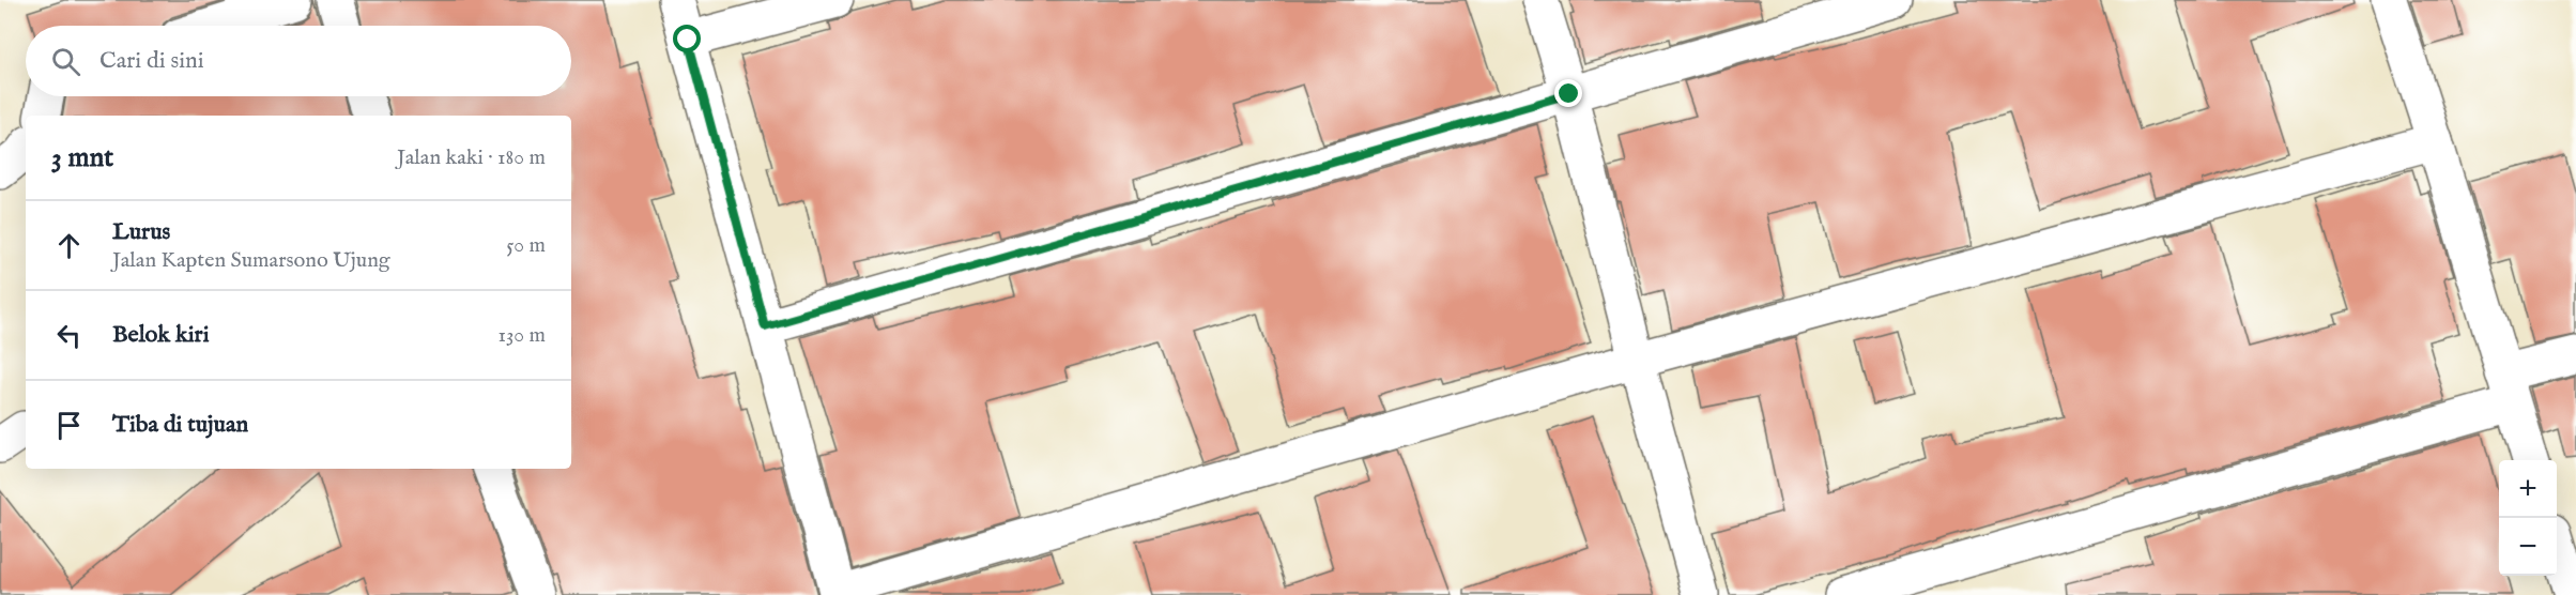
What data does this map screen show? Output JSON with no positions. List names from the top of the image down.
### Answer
{
  "page": {
    "search": "Cari di sini",
    "heading": ["3 mnt", "Jalan kaki · 180 m"],
    "list": [
      ["Lurus", "Jalan Kapten Sumarsono Ujung", "50 m"],
      ["Belok kiri", "130 m"],
      "Tiba di tujuan"
    ],
    "map_buttons": ["+", "−"]
  }
}
